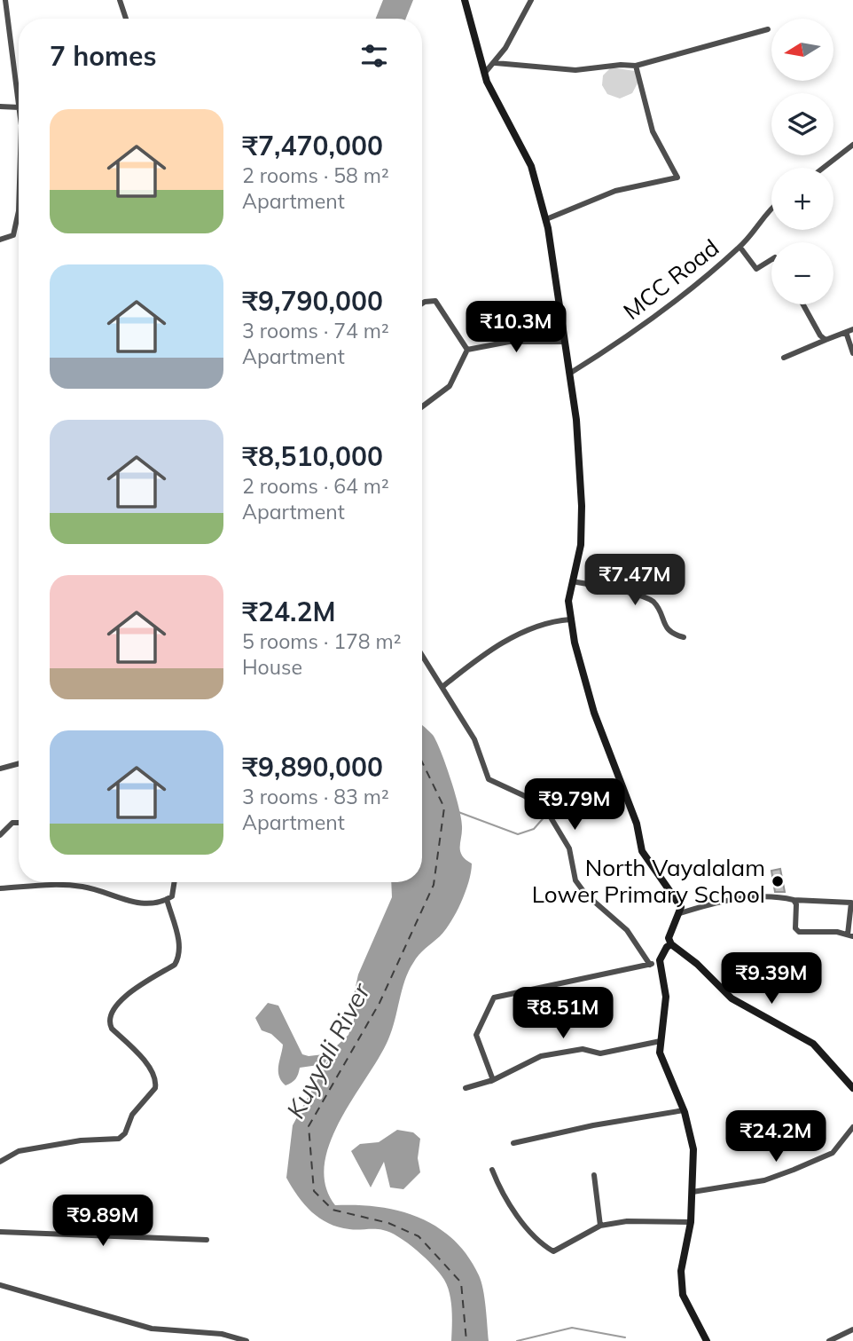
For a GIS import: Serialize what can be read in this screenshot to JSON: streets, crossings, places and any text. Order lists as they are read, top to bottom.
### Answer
{
  "streets": {
    "street": ["MCC Road"]
  },
  "water": ["Kuyyali River"],
  "places": ["North Vayalalam Lower Primary School"],
  "north": "left",
  "page": {
    "map_buttons": ["+", "−"],
    "heading": "7 homes",
    "list": [
      {
        "name": "₹7,470,000",
        "note": "2 rooms · 58 m² · Apartment"
      },
      {
        "name": "₹9,790,000",
        "note": "3 rooms · 74 m² · Apartment"
      },
      {
        "name": "₹8,510,000",
        "note": "2 rooms · 64 m² · Apartment"
      },
      {
        "name": "₹24.2M",
        "note": "5 rooms · 178 m² · House"
      },
      {
        "name": "₹9,890,000",
        "note": "3 rooms · 83 m² · Apartment"
      }
    ],
    "price": [
      "₹10.3M",
      "₹7.47M",
      "₹9.79M",
      "₹9.39M",
      "₹8.51M",
      "₹24.2M",
      "₹9.89M"
    ]
  }
}
